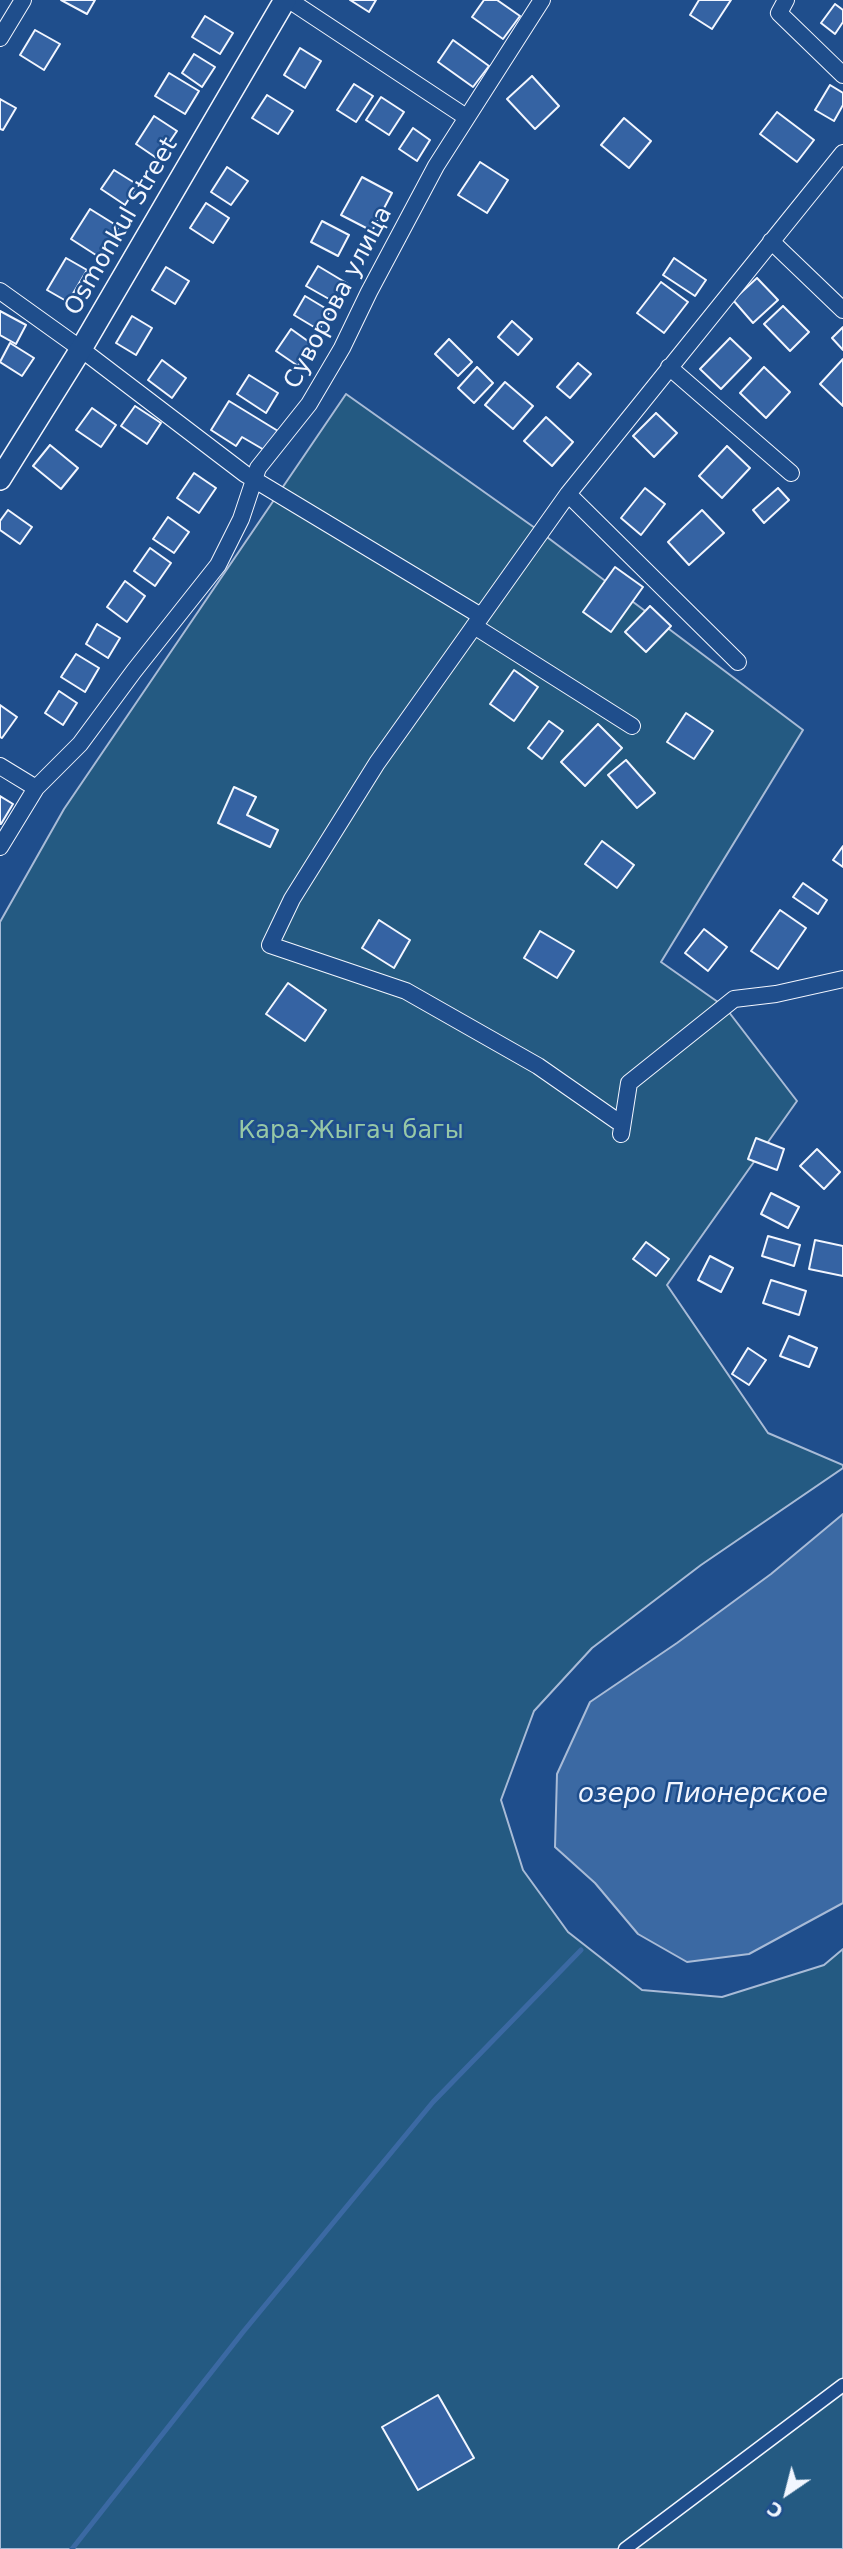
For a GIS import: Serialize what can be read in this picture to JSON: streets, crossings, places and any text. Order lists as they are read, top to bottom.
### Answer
{
  "streets": {
    "street": ["Osmonkul Street", "Суворова улица"]
  },
  "water": ["озеро Пионерское"],
  "parks": ["Кара-Жыгач багы"],
  "north": "bottom left"
}
